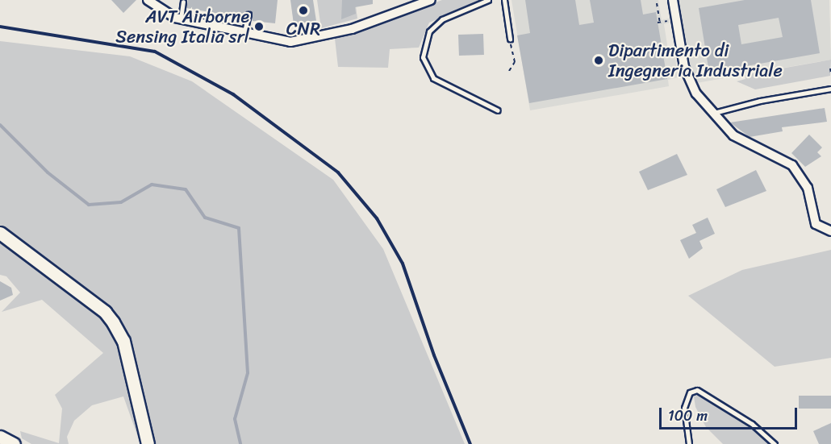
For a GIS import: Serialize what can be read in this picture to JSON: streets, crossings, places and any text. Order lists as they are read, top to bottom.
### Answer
{
  "places": ["CNR", "AVT Airborne Sensing Italia srl", "Dipartimento di Ingegneria Industriale"],
  "scale_bar": "100 m"
}
